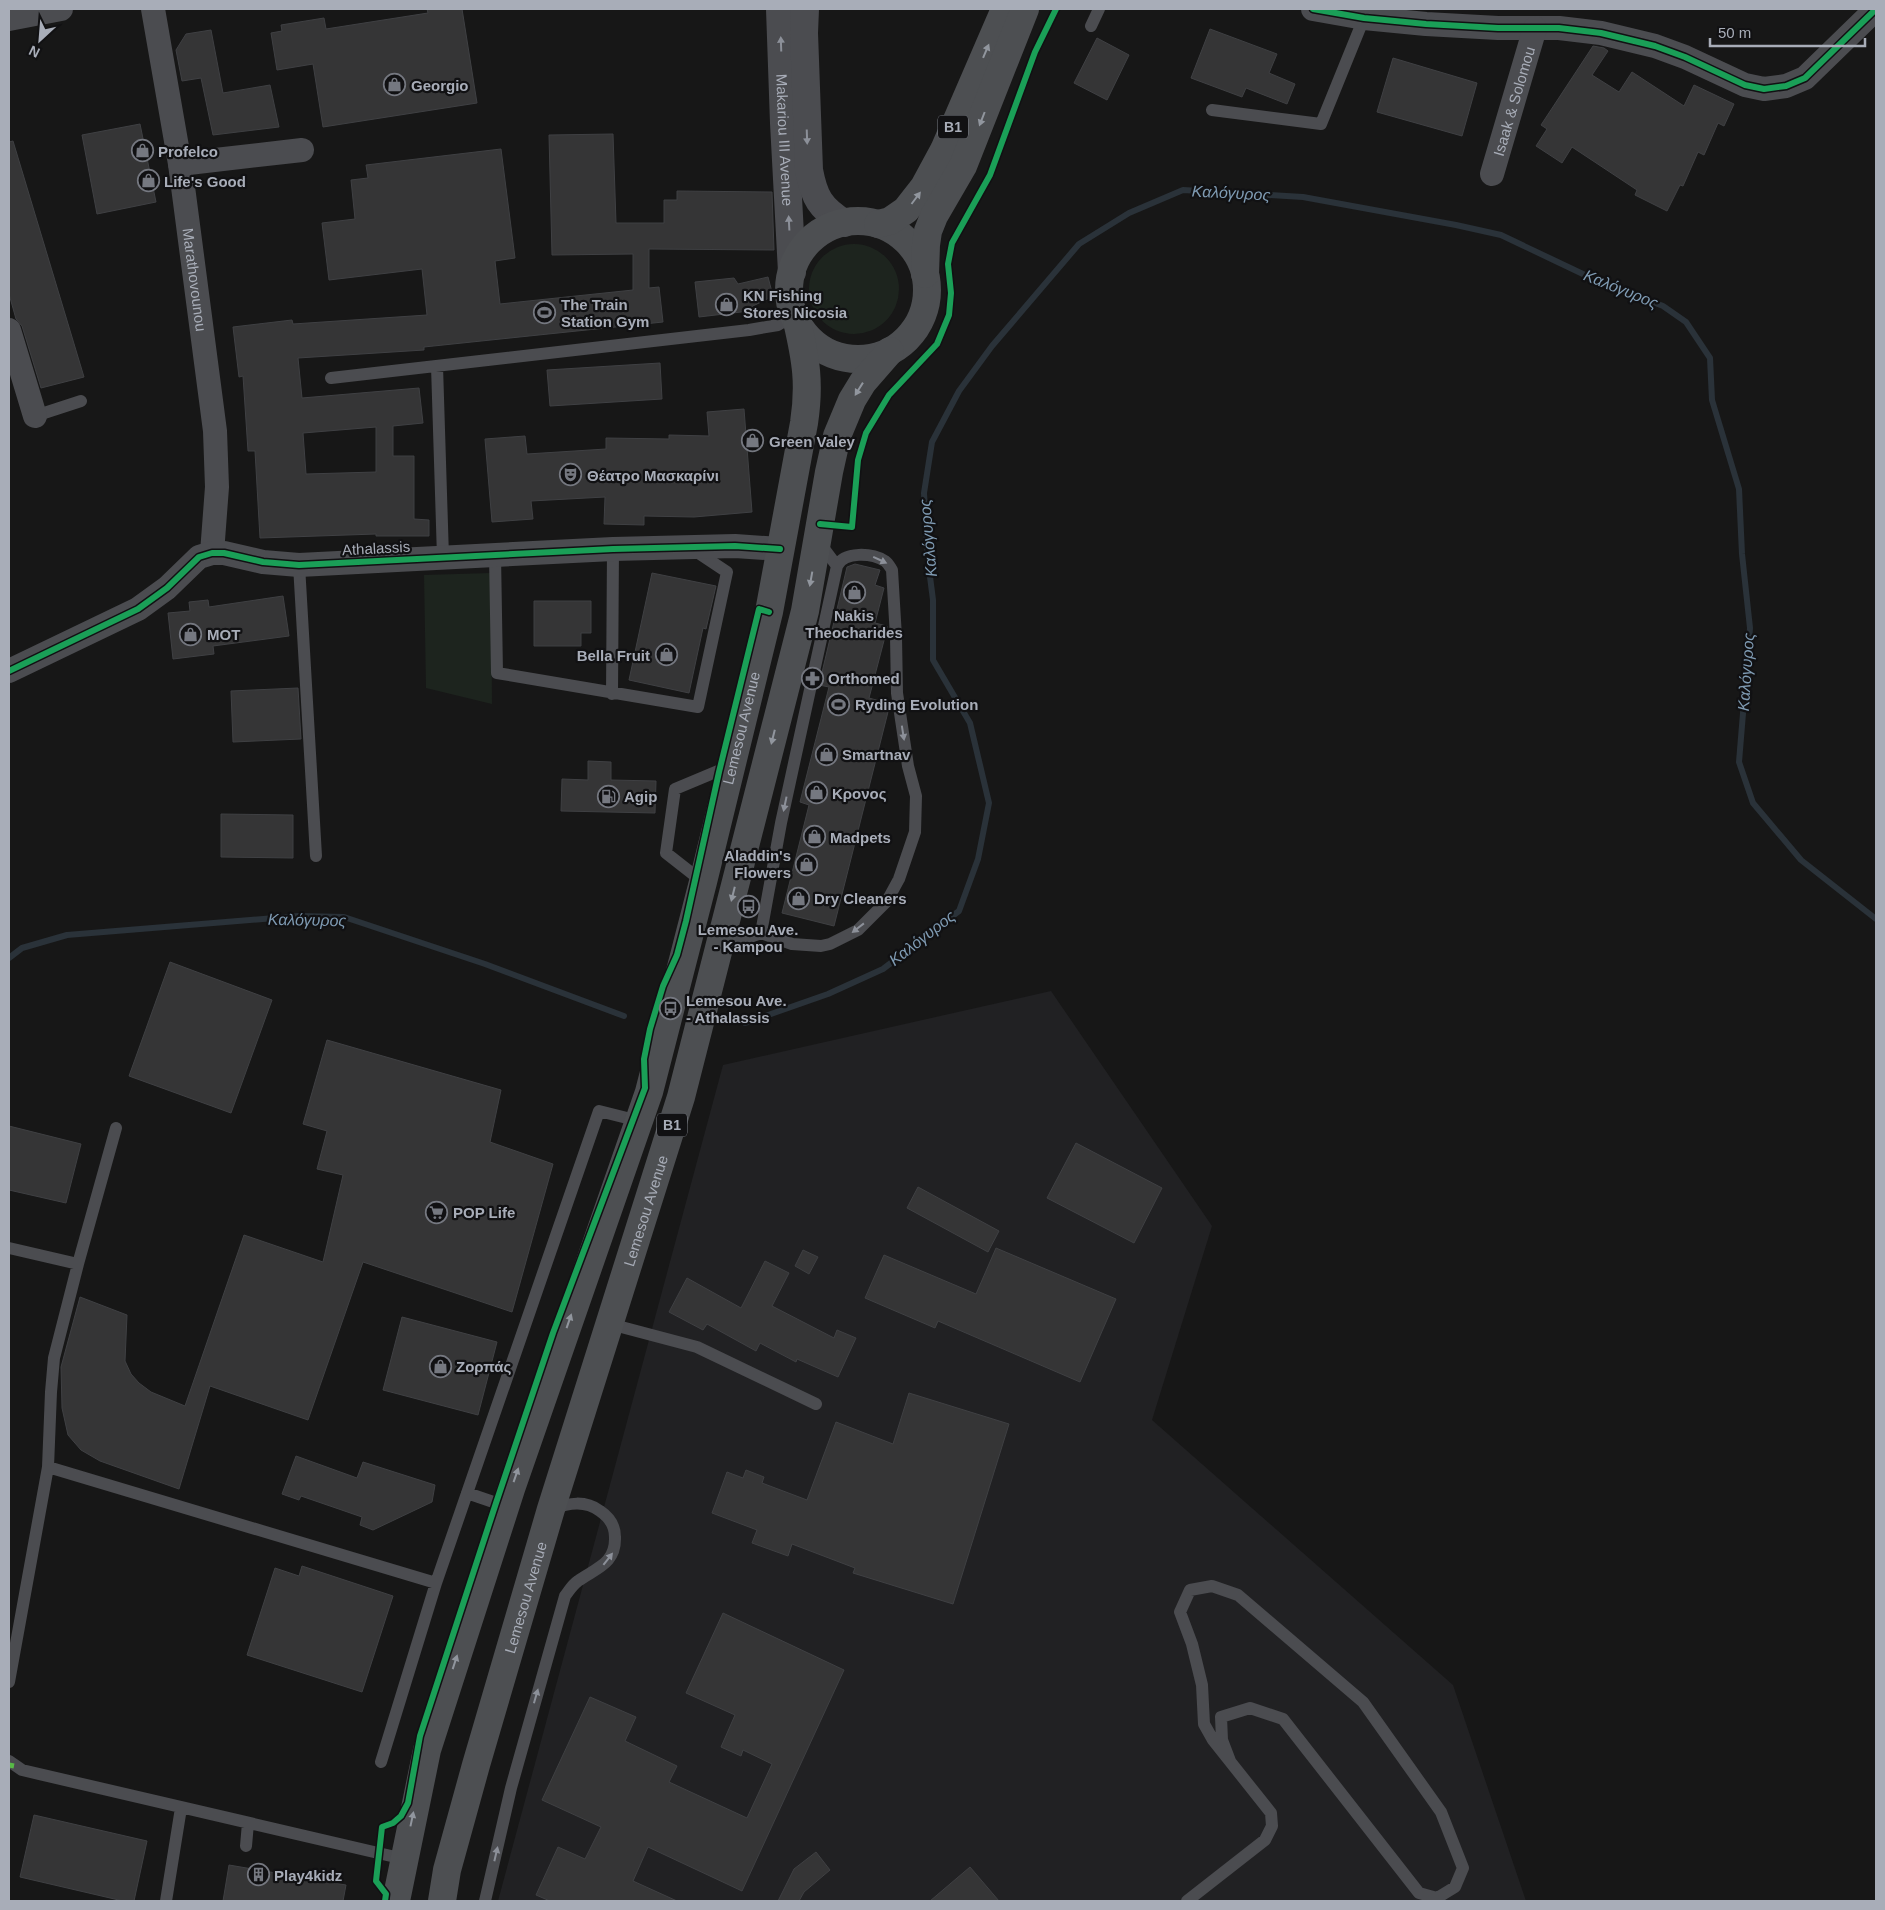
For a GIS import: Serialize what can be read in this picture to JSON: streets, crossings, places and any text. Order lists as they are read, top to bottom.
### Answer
{
  "streets": {
    "main road": ["B1", "Lemesou Avenue"],
    "street": [
      "Isaak & Solomou",
      "Makariou III Avenue",
      "Marathovounou",
      "Athalassis"
    ]
  },
  "crossings": [
    ["B1", "Makariou III Avenue"],
    ["B1", "Lemesou Avenue"],
    ["Makariou III Avenue", "Lemesou Avenue"],
    ["Marathovounou", "Athalassis"],
    ["Athalassis", "Lemesou Avenue"]
  ],
  "water": ["Καλόγυρος"],
  "places": {
    "shop": [
      "Georgio",
      "Profelco",
      "Life's Good",
      "KN Fishing Stores Nicosia",
      "Green Valey",
      "Nakis Theocharides",
      "MOT",
      "Bella Fruit",
      "Smartnav",
      "Κρονος",
      "Madpets",
      "Aladdin's Flowers",
      "Dry Cleaners",
      "Ζορπάς"
    ],
    "sports": ["The Train Station Gym", "Ryding Evolution"],
    "theatre": ["Θέατρο Μασκαρίνι"],
    "pharmacy": ["Orthomed"],
    "fuel station": ["Agip"],
    "bus stop": ["Lemesou Ave. - Kampou", "Lemesou Ave. - Athalassis"],
    "supermarket": ["POP Life"],
    "building": ["Play4kidz"]
  },
  "scale_bar": "50 m",
  "north": "bottom left"
}
